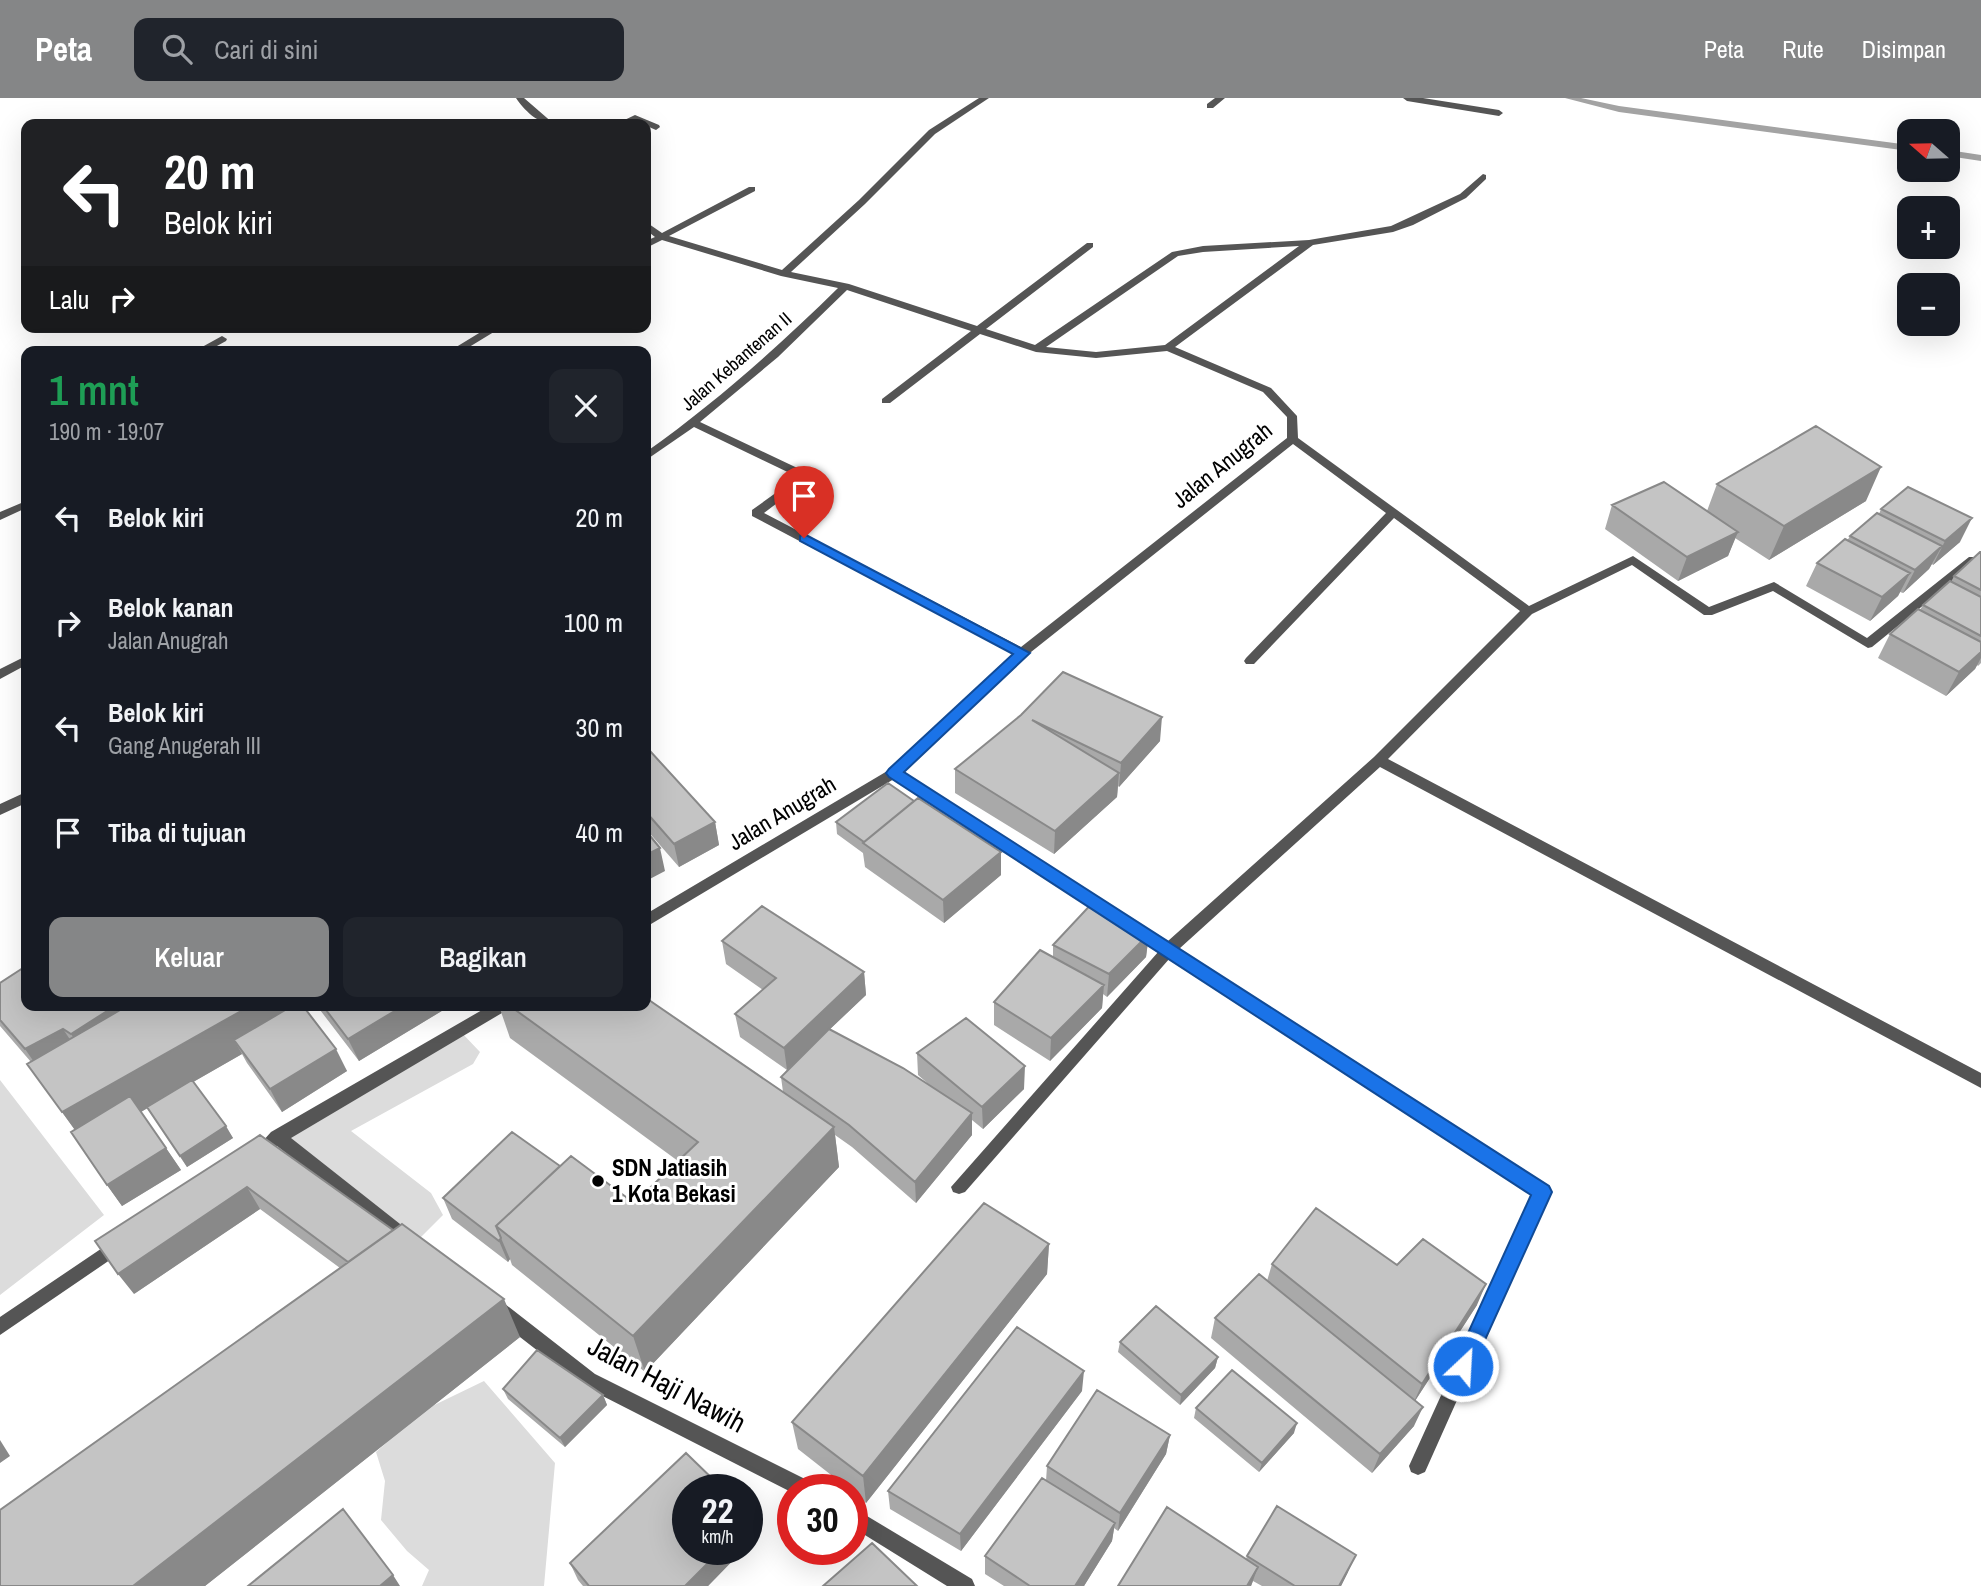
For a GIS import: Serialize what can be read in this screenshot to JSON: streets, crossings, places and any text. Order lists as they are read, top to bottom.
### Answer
{
  "streets": {
    "street": ["Jalan Kebantenan II", "Jalan Anugrah", "Jalan Haji Nawih"]
  },
  "crossings": [
    ["Jalan Kebantenan II", "Jalan Anugrah"]
  ],
  "places": ["SDN Jatiasih 1 Kota Bekasi"],
  "north": "left",
  "page": {
    "header": "Peta",
    "search": "Cari di sini",
    "nav": ["Peta", "Rute", "Disimpan"],
    "map_buttons": ["+", "−"],
    "turn": ["20 m", "Belok kiri"],
    "then": "Lalu",
    "heading": ["1 mnt", "190 m · 19:07"],
    "list": [
      {
        "name": "Belok kiri",
        "value": "20 m"
      },
      {
        "name": "Belok kanan",
        "note": "Jalan Anugrah",
        "value": "100 m"
      },
      {
        "name": "Belok kiri",
        "note": "Gang Anugerah III",
        "value": "30 m"
      },
      {
        "name": "Tiba di tujuan",
        "value": "40 m"
      }
    ],
    "buttons": ["Keluar", "Bagikan"],
    "speed": "22 km/h",
    "limit": "30"
  }
}
